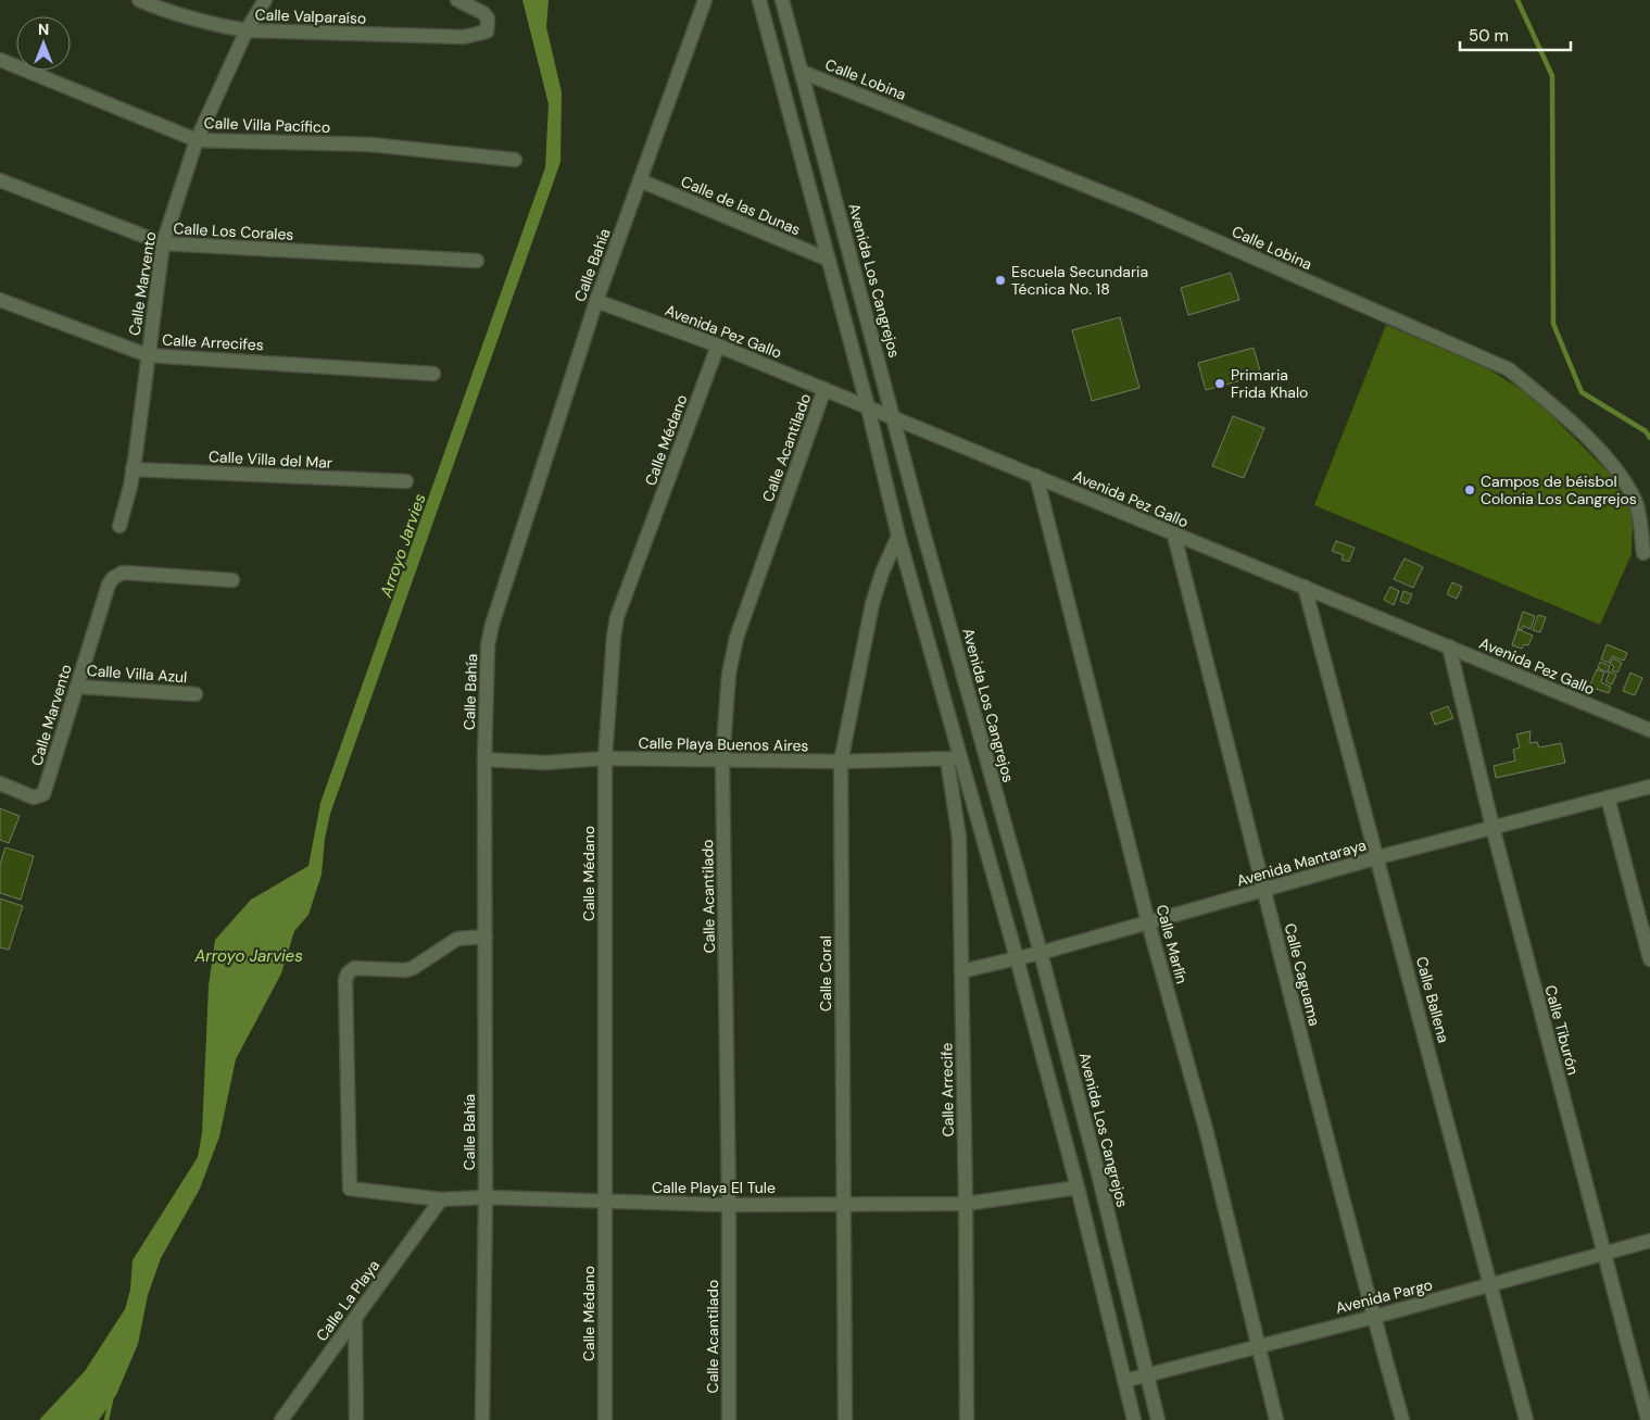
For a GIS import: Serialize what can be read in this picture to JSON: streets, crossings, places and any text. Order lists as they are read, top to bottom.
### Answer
{
  "streets": {
    "street": [
      "Calle Valparaíso",
      "Calle Lobina",
      "Calle Villa Pacífico",
      "Calle de las Dunas",
      "Calle Los Corales",
      "Calle Bahía",
      "Avenida Los Cangrejos",
      "Calle Marvento",
      "Avenida Pez Gallo",
      "Calle Arrecifes",
      "Calle Médano",
      "Calle Acantilado",
      "Calle Villa del Mar",
      "Calle Villa Azul",
      "Calle Playa Buenos Aires",
      "Avenida Mantaraya",
      "Calle Marlín",
      "Calle Coral",
      "Calle Caguama",
      "Calle Ballena",
      "Calle Tiburón",
      "Calle Arrecife",
      "Calle Playa El Tule",
      "Avenida Pargo",
      "Calle La Playa"
    ]
  },
  "crossings": [
    ["Calle Valparaíso", "Calle Marvento"],
    ["Calle Lobina", "Avenida Los Cangrejos"],
    ["Calle Villa Pacífico", "Calle Marvento"],
    ["Calle de las Dunas", "Calle Bahía"],
    ["Calle Los Corales", "Calle Marvento"],
    ["Calle Bahía", "Avenida Pez Gallo"],
    ["Calle Bahía", "Calle Playa Buenos Aires"],
    ["Calle Bahía", "Calle Playa El Tule"],
    ["Avenida Los Cangrejos", "Avenida Pez Gallo"],
    ["Avenida Los Cangrejos", "Avenida Mantaraya"],
    ["Avenida Los Cangrejos", "Avenida Pargo"],
    ["Calle Marvento", "Calle Arrecifes"],
    ["Calle Marvento", "Calle Villa del Mar"],
    ["Calle Marvento", "Calle Villa Azul"],
    ["Avenida Pez Gallo", "Calle Médano"],
    ["Avenida Pez Gallo", "Calle Acantilado"],
    ["Avenida Pez Gallo", "Calle Marlín"],
    ["Avenida Pez Gallo", "Calle Caguama"],
    ["Avenida Pez Gallo", "Calle Ballena"],
    ["Avenida Pez Gallo", "Calle Tiburón"],
    ["Calle Médano", "Calle Playa Buenos Aires"],
    ["Calle Médano", "Calle Playa El Tule"],
    ["Calle Acantilado", "Calle Playa Buenos Aires"],
    ["Calle Acantilado", "Calle Playa El Tule"],
    ["Calle Playa Buenos Aires", "Calle Coral"],
    ["Calle Playa Buenos Aires", "Calle Arrecife"],
    ["Avenida Mantaraya", "Calle Marlín"],
    ["Avenida Mantaraya", "Calle Caguama"],
    ["Avenida Mantaraya", "Calle Ballena"],
    ["Avenida Mantaraya", "Calle Tiburón"],
    ["Avenida Mantaraya", "Calle Arrecife"],
    ["Calle Marlín", "Avenida Pargo"],
    ["Calle Coral", "Calle Playa El Tule"],
    ["Calle Caguama", "Avenida Pargo"],
    ["Calle Ballena", "Avenida Pargo"],
    ["Calle Tiburón", "Avenida Pargo"],
    ["Calle Arrecife", "Calle Playa El Tule"],
    ["Calle Playa El Tule", "Calle La Playa"]
  ],
  "water": ["Arroyo Jarvies"],
  "places": ["Escuela Secundaria Técnica No. 18", "Primaria Frida Khalo", "Campos de béisbol Colonia Los Cangrejos"],
  "scale_bar": "50 m",
  "north": "top"
}
